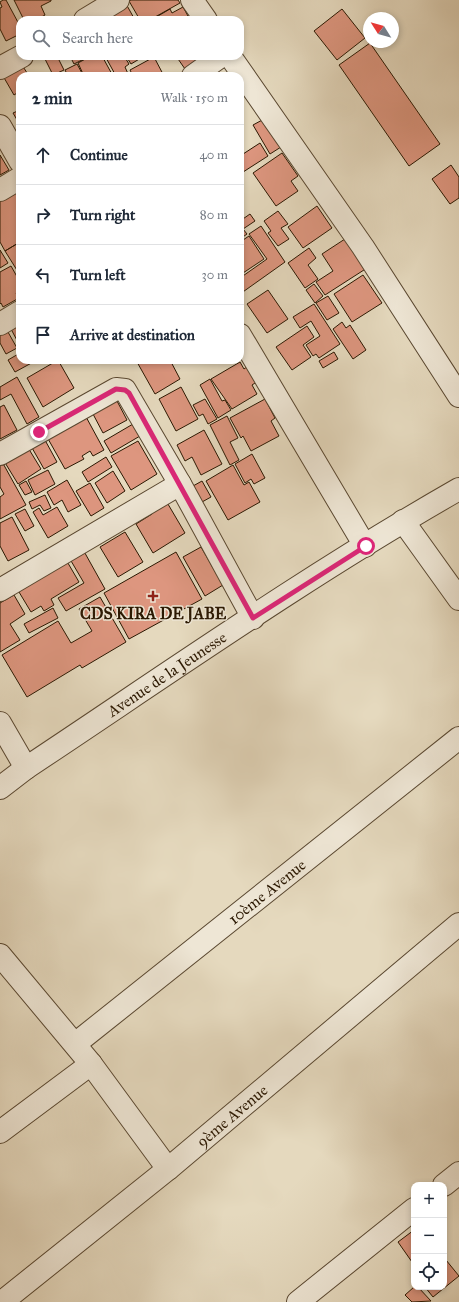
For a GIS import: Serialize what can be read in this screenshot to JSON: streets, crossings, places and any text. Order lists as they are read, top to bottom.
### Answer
{
  "streets": {
    "street": ["Avenue de la Jeunesse", "10ème Avenue", "9ème Avenue"]
  },
  "places": {
    "health": ["CDS KIRA DE JABE"]
  },
  "north": "top left",
  "page": {
    "search": "Search here",
    "heading": ["2 min", "Walk · 150 m"],
    "list": [
      ["Continue", "40 m"],
      ["Turn right", "80 m"],
      ["Turn left", "30 m"],
      "Arrive at destination"
    ],
    "map_buttons": ["+", "−"]
  }
}
